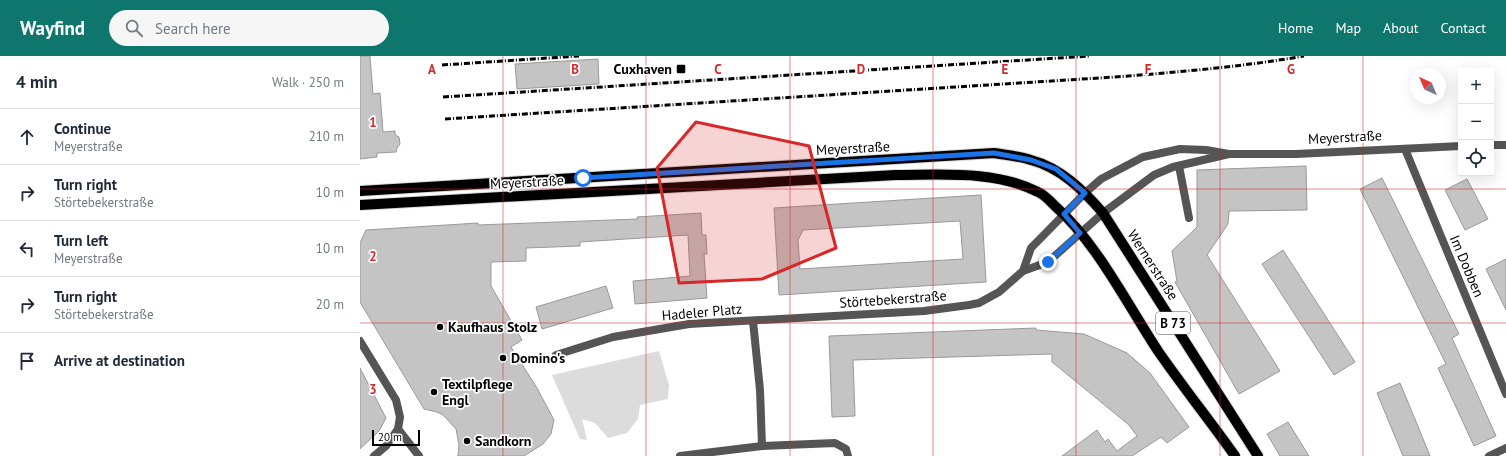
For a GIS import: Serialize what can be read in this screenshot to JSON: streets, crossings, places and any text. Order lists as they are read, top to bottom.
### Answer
{
  "streets": {
    "main road": ["Meyerstraße", "Wernerstraße", "B 73"],
    "street": ["Im Dobben", "Störtebekerstraße", "Hadeler Platz"]
  },
  "crossings": [
    ["Meyerstraße", "Wernerstraße"],
    ["Meyerstraße", "Im Dobben"],
    ["Meyerstraße", "Störtebekerstraße"],
    ["Meyerstraße", "B 73"],
    ["Wernerstraße", "Störtebekerstraße"],
    ["Störtebekerstraße", "Hadeler Platz"],
    ["Störtebekerstraße", "B 73"]
  ],
  "places": {
    "transit": ["Cuxhaven"],
    "other": [
      "Kaufhaus Stolz",
      "Domino's",
      "Textilpflege Engl",
      "Sandkorn"
    ]
  },
  "scale_bar": "20 m",
  "north": "top left",
  "page": {
    "header": "Wayfind",
    "search": "Search here",
    "nav": [
      "Home",
      "Map",
      "About",
      "Contact"
    ],
    "heading": ["4 min", "Walk · 250 m"],
    "map_buttons": ["+", "−"],
    "list": [
      ["Continue", "Meyerstraße", "210 m"],
      ["Turn right", "Störtebekerstraße", "10 m"],
      ["Turn left", "Meyerstraße", "10 m"],
      ["Turn right", "Störtebekerstraße", "20 m"],
      "Arrive at destination"
    ],
    "scale": "20 m"
  },
  "grid": {
    "columns": [
      "A",
      "B",
      "C",
      "D",
      "E",
      "F",
      "G"
    ],
    "rows": ["1", "2", "3"]
  }
}
